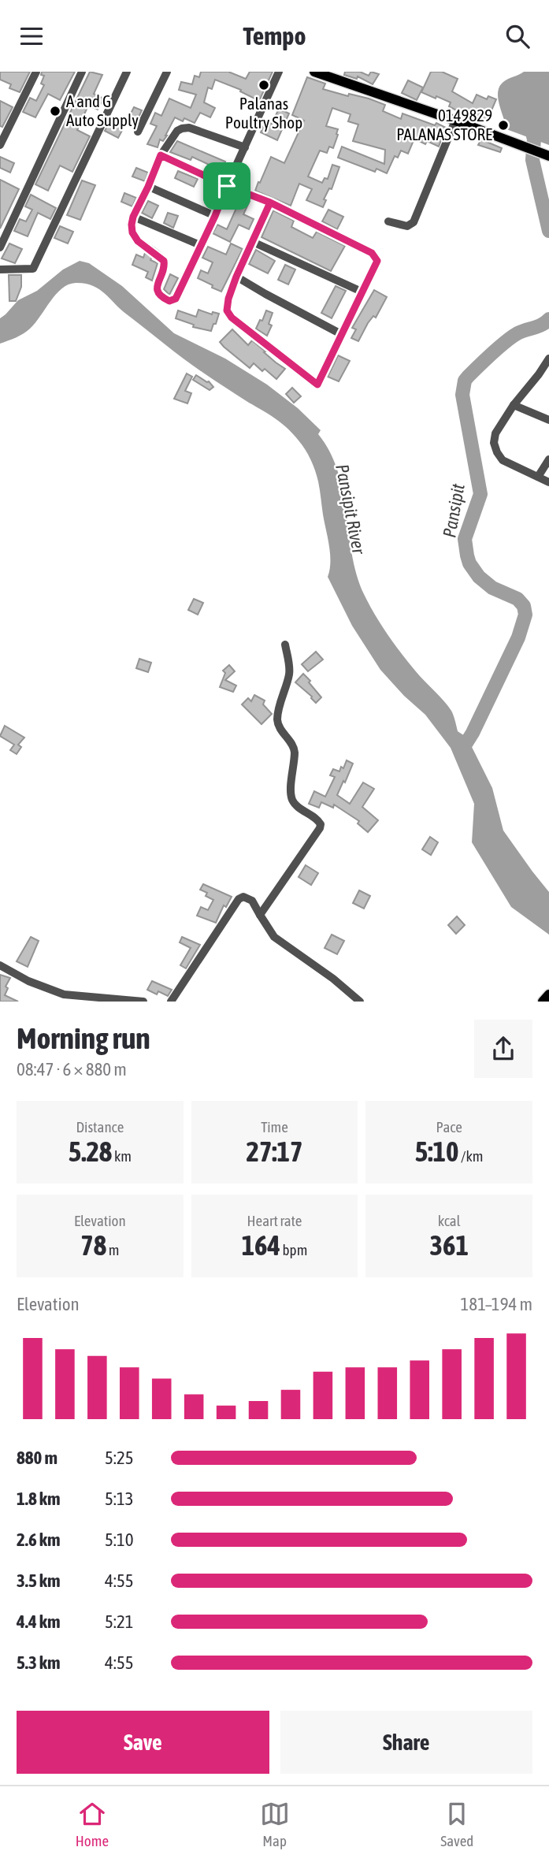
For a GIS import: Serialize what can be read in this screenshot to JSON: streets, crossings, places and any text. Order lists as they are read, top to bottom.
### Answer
{
  "water": ["Pansipit River", "Pansipit"],
  "places": ["Palanas Poultry Shop", "A and G Auto Supply", "0149829 PALANAS STORE"],
  "page": {
    "header": "Tempo",
    "heading": ["Morning run", "08:47 · 6 × 880 m"],
    "stats": [
      ["Distance", "5.28 km"],
      ["Time", "27:17"],
      ["Pace", "5:10 /km"],
      ["Elevation", "78 m"],
      ["Heart rate", "164 bpm"],
      ["kcal", "361"]
    ],
    "chart": ["Elevation", "181–194 m"],
    "list": [
      {
        "name": "880 m",
        "note": "5:25"
      },
      {
        "name": "1.8 km",
        "note": "5:13"
      },
      {
        "name": "2.6 km",
        "note": "5:10"
      },
      {
        "name": "3.5 km",
        "note": "4:55"
      },
      {
        "name": "4.4 km",
        "note": "5:21"
      },
      {
        "name": "5.3 km",
        "note": "4:55"
      }
    ],
    "buttons": ["Save", "Share"],
    "tabs": ["Home", "Map", "Saved"]
  }
}
